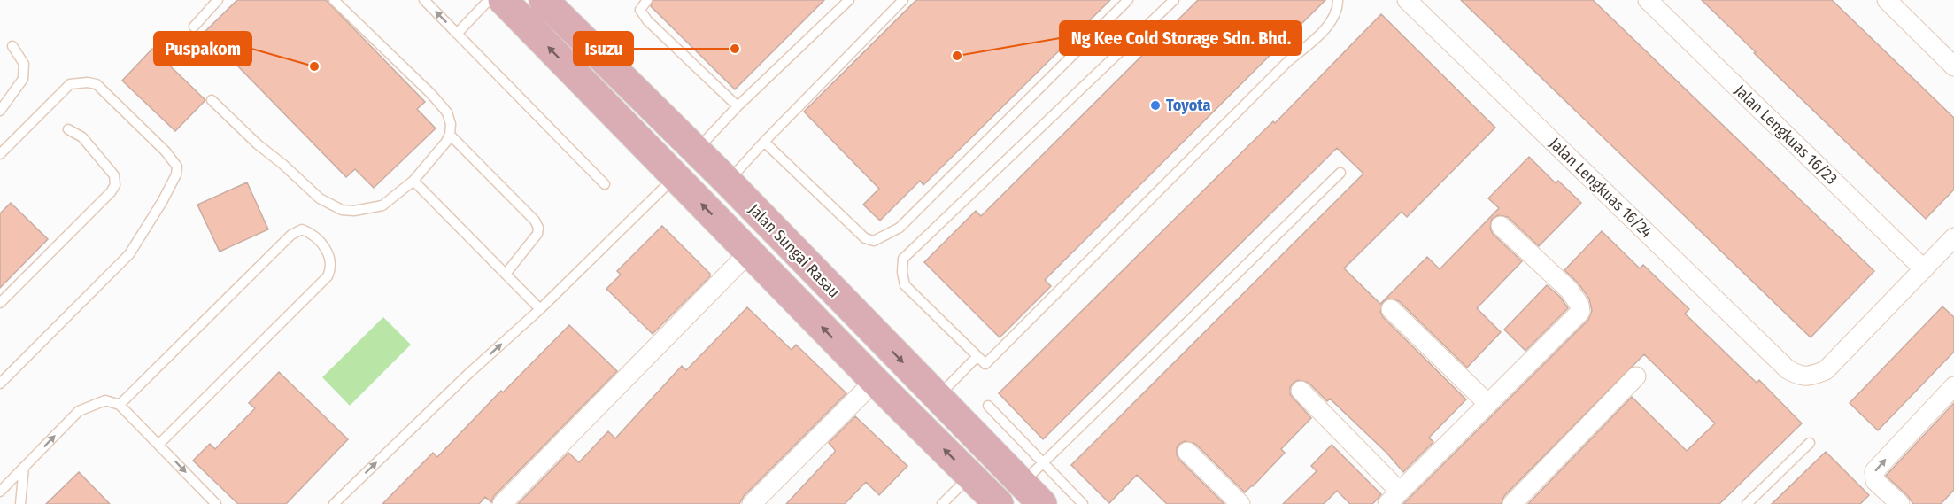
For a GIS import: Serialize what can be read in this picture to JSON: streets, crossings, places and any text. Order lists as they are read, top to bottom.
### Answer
{
  "streets": {
    "main road": ["Jalan Sungai Rasau"],
    "street": ["Jalan Lengkuas 16/23", "Jalan Lengkuas 16/24"]
  },
  "crossings": [
    ["Jalan Lengkuas 16/23", "Jalan Lengkuas 16/24"]
  ],
  "places": [
    "Isuzu",
    "Ng Kee Cold Storage Sdn. Bhd.",
    "Puspakom",
    "Toyota"
  ]
}
